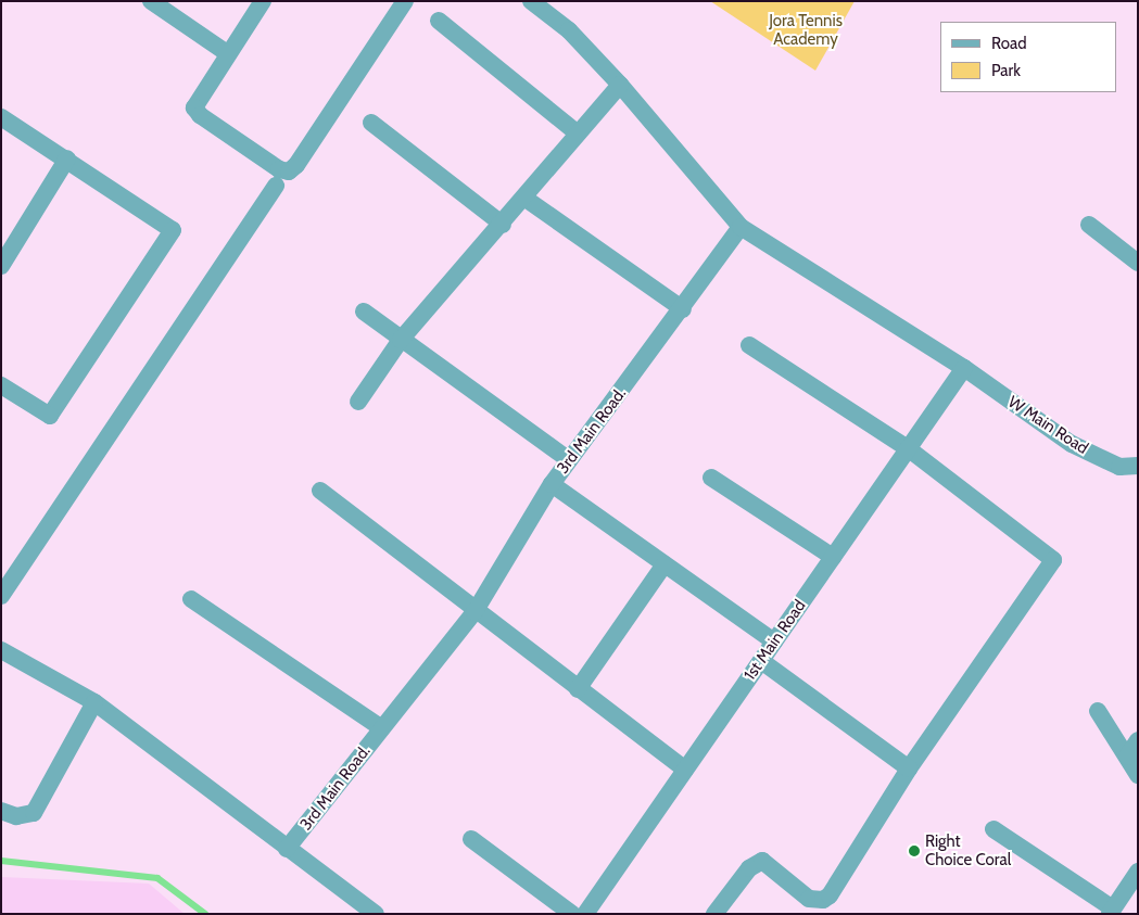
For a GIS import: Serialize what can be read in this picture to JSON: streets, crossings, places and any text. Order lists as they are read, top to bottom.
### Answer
{
  "streets": {
    "street": ["W Main Road", "3rd Main Road.", "1st Main Road"]
  },
  "crossings": [
    ["W Main Road", "1st Main Road"]
  ],
  "parks": ["Jora Tennis Academy"],
  "places": ["Right Choice Coral"],
  "legend": ["Road", "Park"]
}
